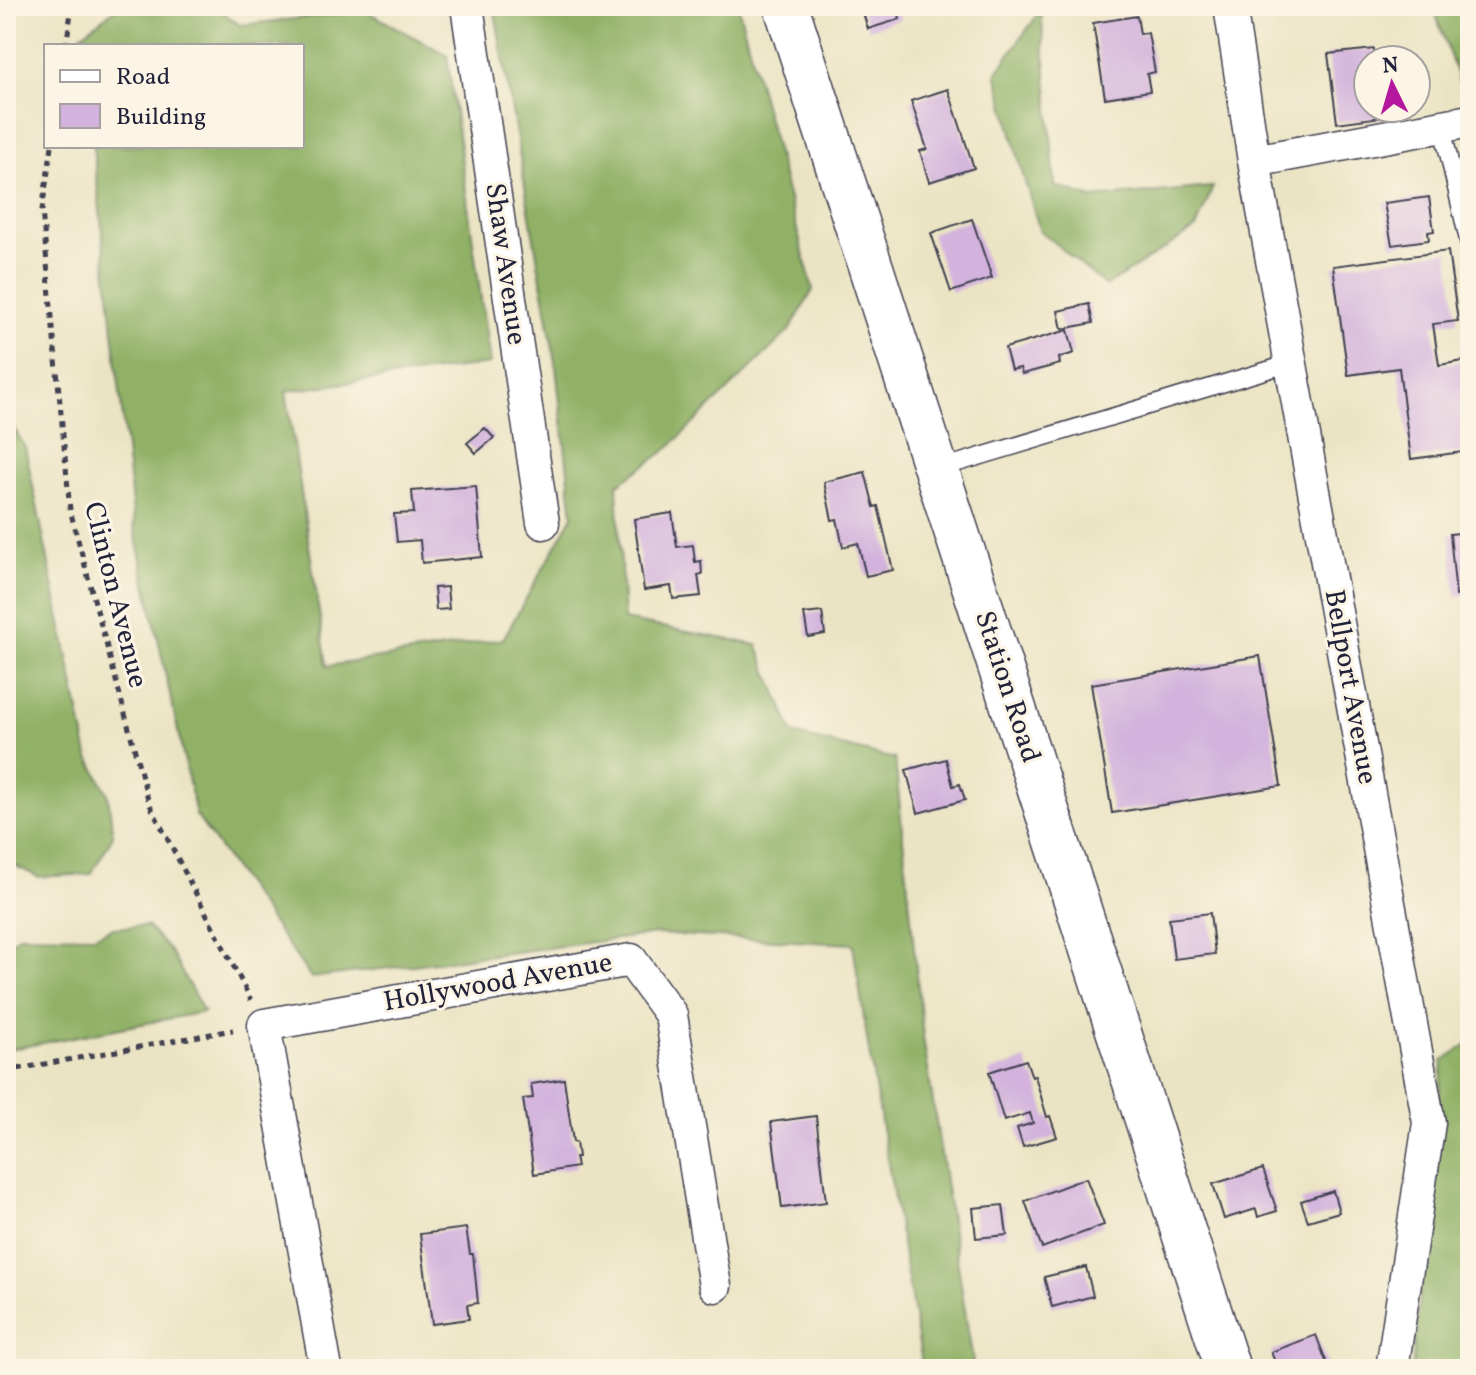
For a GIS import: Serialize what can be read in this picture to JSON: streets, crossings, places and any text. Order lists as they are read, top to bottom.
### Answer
{
  "streets": {
    "main road": ["Station Road"],
    "street": ["Shaw Avenue", "Bellport Avenue", "Hollywood Avenue"],
    "path": ["Clinton Avenue"]
  },
  "crossings": [
    ["Clinton Avenue", "Hollywood Avenue"]
  ],
  "legend": ["Road", "Building"],
  "north": "top"
}
